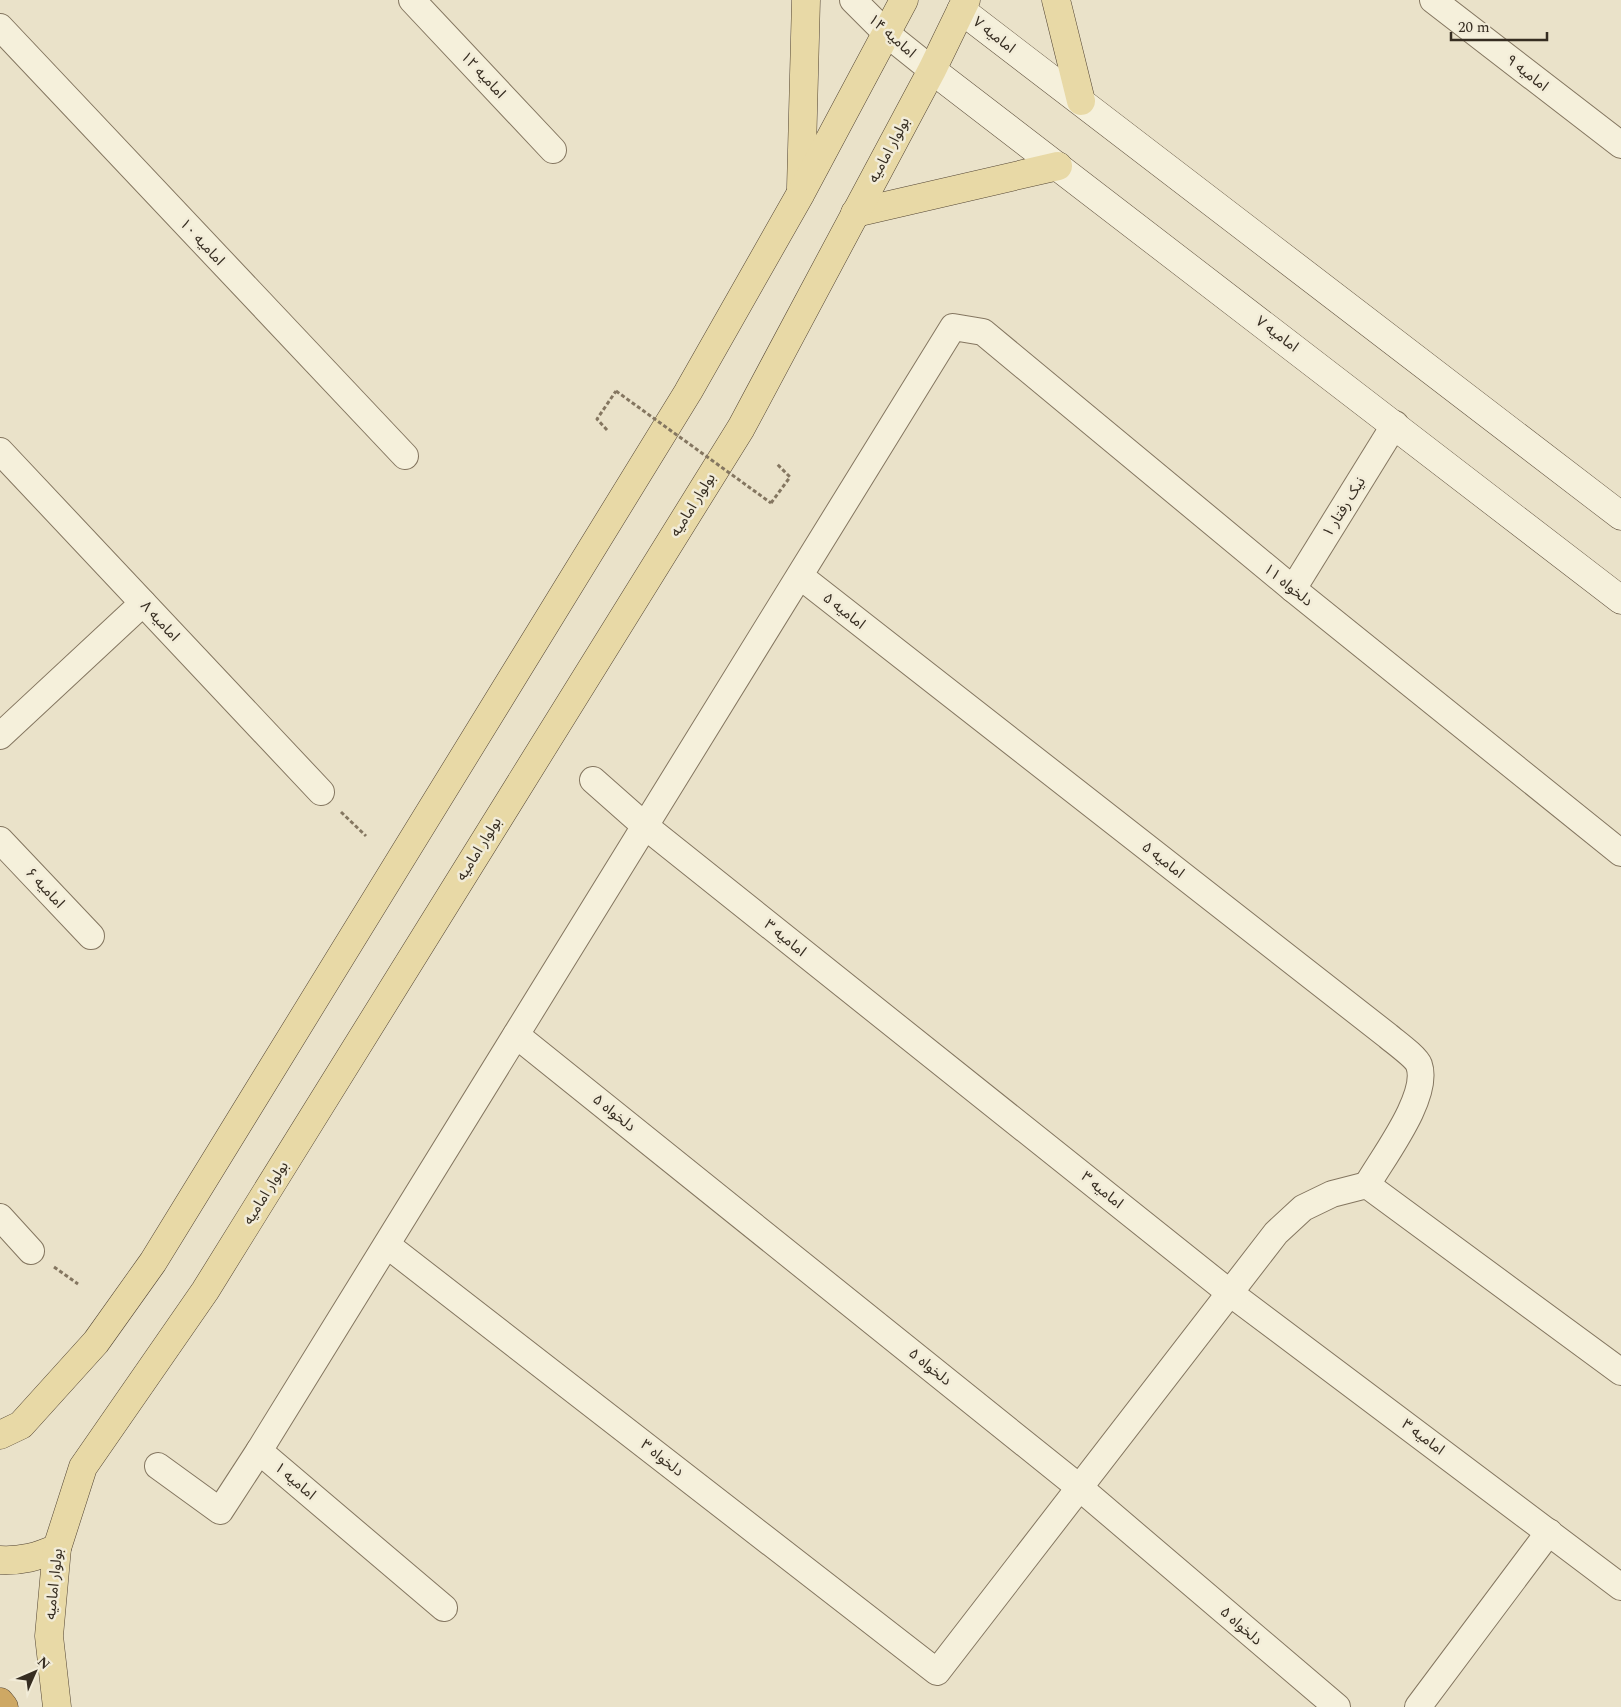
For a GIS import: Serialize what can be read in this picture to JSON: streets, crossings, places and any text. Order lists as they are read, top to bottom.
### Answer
{
  "streets": {
    "main road": ["بولوار امامیه"],
    "street": [
      "امامیه ۷",
      "امامیه ۱۴",
      "امامیه ۹",
      "امامیه ۱۲",
      "امامیه ۱۰",
      "نیک رفتار ۱",
      "دلخواه ۱۱",
      "امامیه ۵",
      "امامیه ۸",
      "امامیه ۶",
      "امامیه ۳",
      "دلخواه ۵",
      "دلخواه ۳",
      "امامیه ۱"
    ]
  },
  "crossings": [
    ["امامیه ۷", "امامیه ۱۴"],
    ["امامیه ۷", "بولوار امامیه"],
    ["امامیه ۷", "نیک رفتار ۱"],
    ["امامیه ۱۴", "بولوار امامیه"],
    ["نیک رفتار ۱", "دلخواه ۱۱"],
    ["دلخواه ۱۱", "امامیه ۵"],
    ["دلخواه ۵", "دلخواه ۳"]
  ],
  "scale_bar": "20 m",
  "north": "top right"
}
